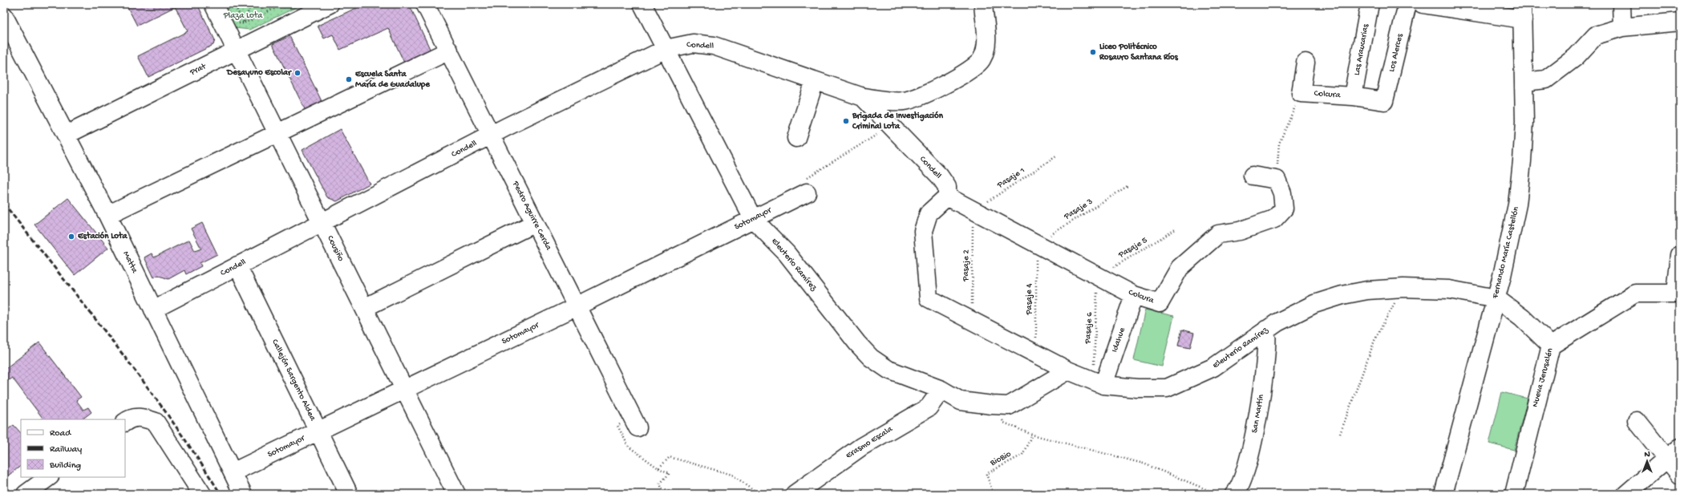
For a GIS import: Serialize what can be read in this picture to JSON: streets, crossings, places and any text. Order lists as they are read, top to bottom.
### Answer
{
  "streets": {
    "street": [
      "Condell",
      "Las Araucarias",
      "Los Alerces",
      "Prat",
      "Colcura",
      "Pedro Aguirre Cerda",
      "Sotomayor",
      "Cousiño",
      "Fernando María Castellón",
      "Matta",
      "Eleuterio Ramírez",
      "Idahue",
      "Nueva Jerusalén",
      "Callejón Sargento Aldea",
      "San Martín",
      "Erasmo Escala"
    ],
    "path": [
      "Pasaje 1",
      "Pasaje 3",
      "Pasaje 5",
      "Pasaje 2",
      "Pasaje 4",
      "Pasaje 6",
      "BioBio"
    ]
  },
  "crossings": [
    ["Condell", "Colcura"],
    ["Condell", "Pedro Aguirre Cerda"],
    ["Condell", "Cousiño"],
    ["Condell", "Matta"],
    ["Condell", "Eleuterio Ramírez"],
    ["Condell", "Callejón Sargento Aldea"],
    ["Las Araucarias", "Colcura"],
    ["Los Alerces", "Colcura"],
    ["Prat", "Cousiño"],
    ["Prat", "Matta"],
    ["Colcura", "Pasaje 1"],
    ["Colcura", "Pasaje 3"],
    ["Colcura", "Pasaje 5"],
    ["Colcura", "Pasaje 2"],
    ["Colcura", "Pasaje 4"],
    ["Colcura", "Pasaje 6"],
    ["Colcura", "Idahue"],
    ["Pasaje 1", "Pasaje 2"],
    ["Pasaje 3", "Pasaje 4"],
    ["Pedro Aguirre Cerda", "Sotomayor"],
    ["Sotomayor", "Cousiño"],
    ["Sotomayor", "Matta"],
    ["Sotomayor", "Eleuterio Ramírez"],
    ["Sotomayor", "Callejón Sargento Aldea"],
    ["Pasaje 5", "Pasaje 6"],
    ["Fernando María Castellón", "Eleuterio Ramírez"],
    ["Eleuterio Ramírez", "Pasaje 6"],
    ["Eleuterio Ramírez", "Idahue"],
    ["Eleuterio Ramírez", "San Martín"],
    ["Eleuterio Ramírez", "Erasmo Escala"],
    ["Pasaje 6", "Idahue"]
  ],
  "parks": ["Plaza Lota"],
  "places": [
    "Liceo Politécnico Rosauro Santana Ríos",
    "Desayuno Escolar",
    "Escuela Santa María de Guadalupe",
    "Brigada de Investigación Criminal Lota",
    "Estación Lota"
  ],
  "legend": ["Road", "Railway", "Building"],
  "north": "top"
}
